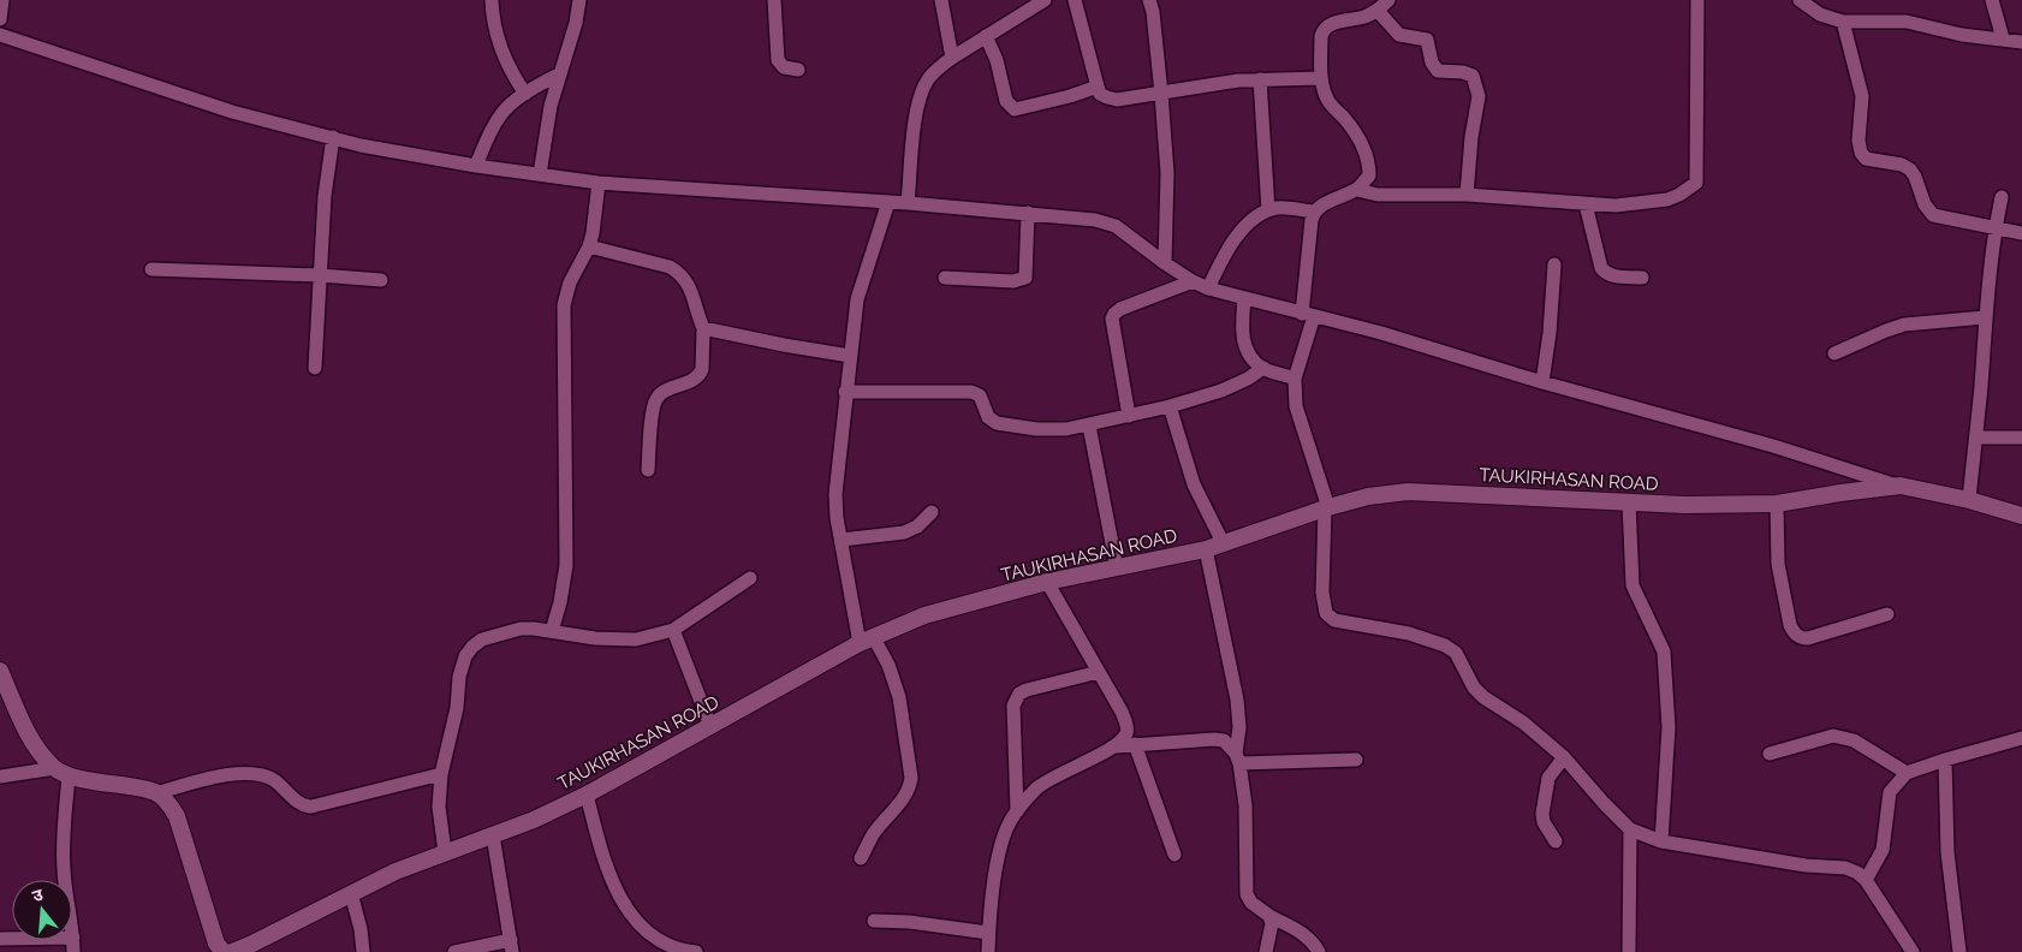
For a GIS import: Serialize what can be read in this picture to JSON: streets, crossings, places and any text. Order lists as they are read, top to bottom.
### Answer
{
  "streets": {
    "street": ["TAUKIRHASAN ROAD"]
  },
  "north": "top"
}
